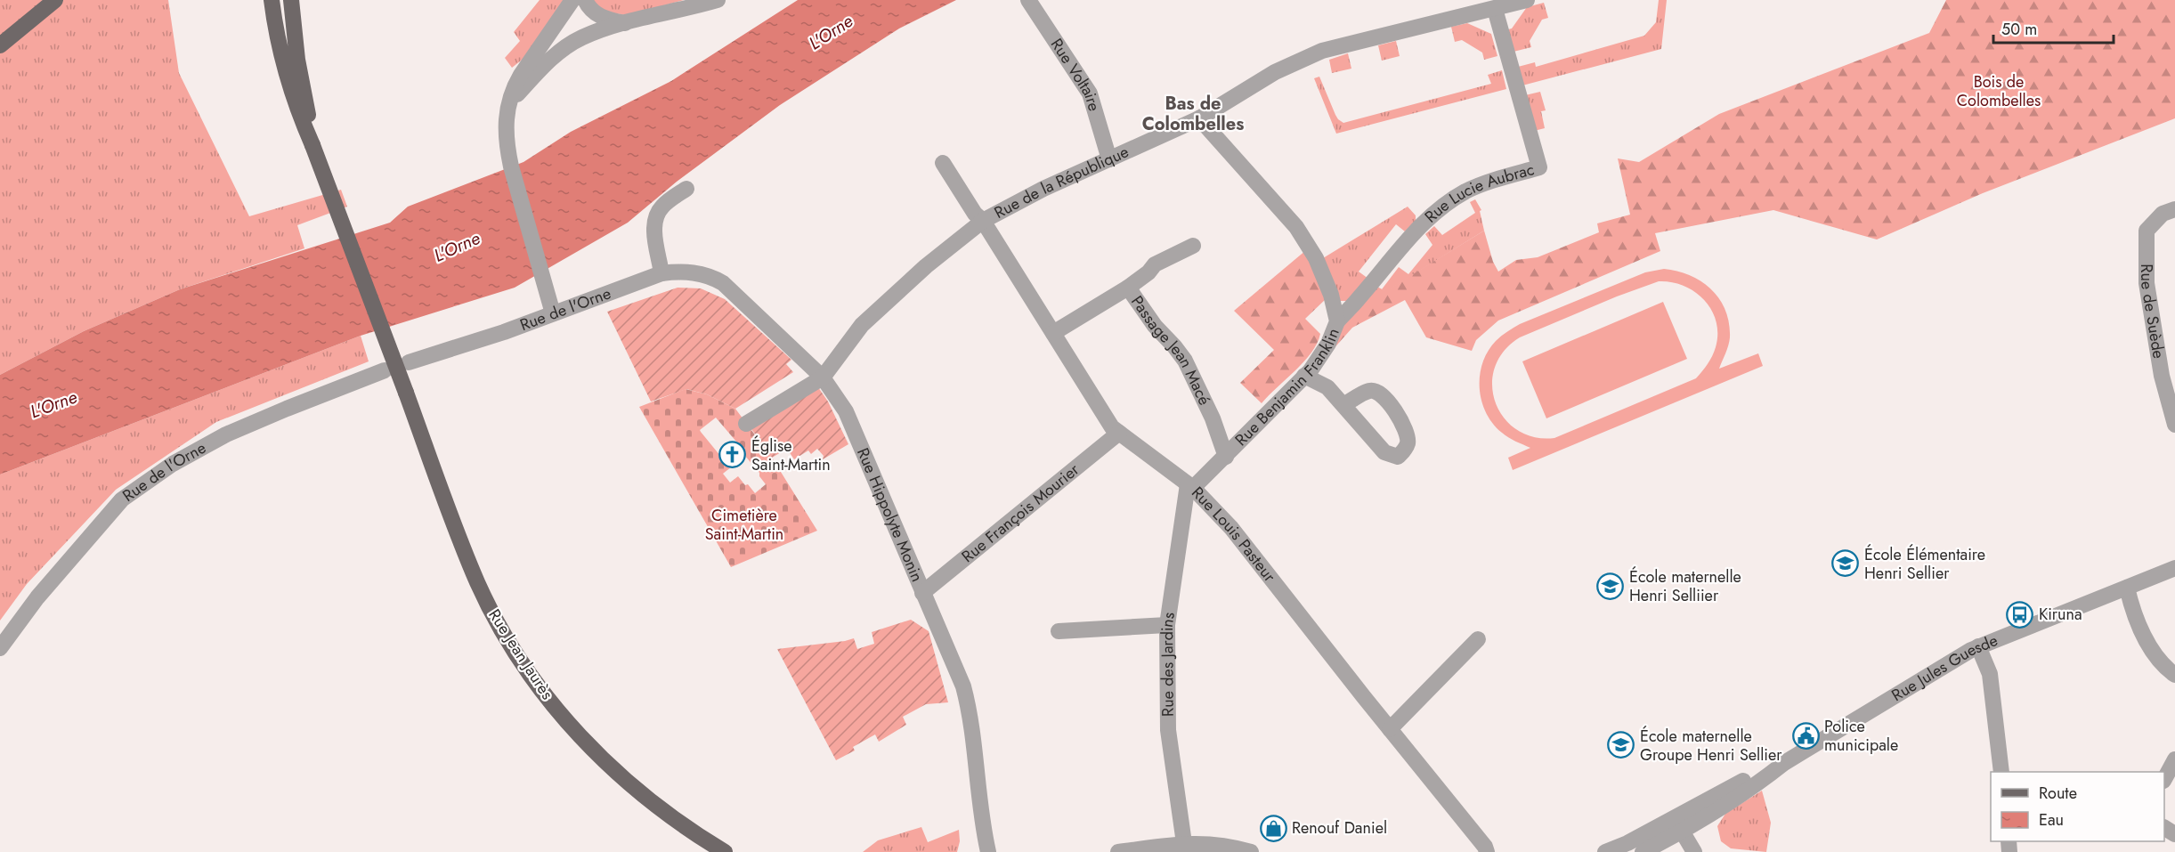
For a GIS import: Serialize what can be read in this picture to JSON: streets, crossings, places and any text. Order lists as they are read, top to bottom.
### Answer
{
  "streets": {
    "main road": ["Rue Jean Jaurès"],
    "street": [
      "Rue Voltaire",
      "Rue de la République",
      "Rue Lucie Aubrac",
      "Rue de l'Orne",
      "Rue de Suède",
      "Passage Jean Macé",
      "Rue Benjamin Franklin",
      "Rue François Mourier",
      "Rue Hippolyte Monin",
      "Rue Louis Pasteur",
      "Rue des Jardins",
      "Rue Jules Guesde"
    ]
  },
  "crossings": [
    ["Rue Voltaire", "Rue de la République"],
    ["Rue de la République", "Rue Lucie Aubrac"],
    ["Rue de la République", "Rue Benjamin Franklin"],
    ["Rue de la République", "Rue Hippolyte Monin"],
    ["Rue de la République", "Rue Louis Pasteur"],
    ["Rue Lucie Aubrac", "Rue Benjamin Franklin"],
    ["Rue de l'Orne", "Rue Hippolyte Monin"],
    ["Passage Jean Macé", "Rue Benjamin Franklin"],
    ["Rue Benjamin Franklin", "Rue Louis Pasteur"],
    ["Rue Benjamin Franklin", "Rue des Jardins"],
    ["Rue François Mourier", "Rue Hippolyte Monin"],
    ["Rue François Mourier", "Rue Louis Pasteur"],
    ["Rue Louis Pasteur", "Rue des Jardins"]
  ],
  "districts": ["Bas de Colombelles"],
  "water": ["L'Orne"],
  "parks": ["Bois de Colombelles", "Cimetière Saint-Martin"],
  "places": {
    "church": ["Église Saint-Martin"],
    "school or university": ["École Élémentaire Henri Sellier", "École maternelle Henri Selliier", "École maternelle Groupe Henri Sellier"],
    "bus stop": ["Kiruna"],
    "public building": ["Police municipale"],
    "shop": ["Renouf Daniel"]
  },
  "legend": ["Route", "Eau"],
  "scale_bar": "50 m"
}
